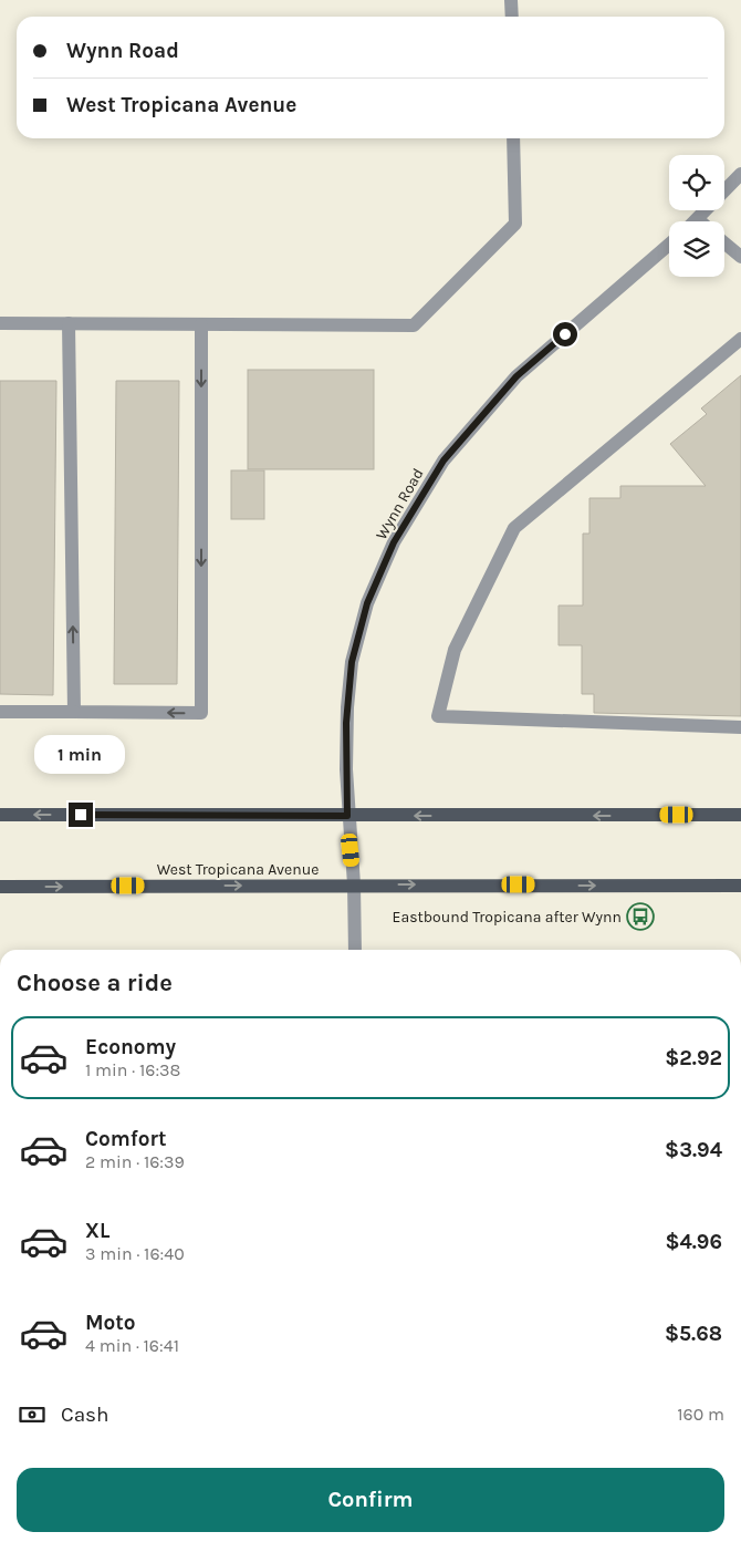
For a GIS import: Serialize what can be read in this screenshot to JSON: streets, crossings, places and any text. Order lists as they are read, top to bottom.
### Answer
{
  "streets": {
    "main road": ["West Tropicana Avenue"],
    "street": ["Wynn Road"]
  },
  "crossings": [
    ["Wynn Road", "West Tropicana Avenue"]
  ],
  "places": {
    "bus stop": ["Eastbound Tropicana after Wynn"]
  },
  "page": {
    "banner": ["Wynn Road", "West Tropicana Avenue"],
    "bubble": "1 min",
    "heading": "Choose a ride",
    "list": [
      {
        "name": "Economy",
        "note": "1 min · 16:38",
        "value": "$2.92"
      },
      {
        "name": "Comfort",
        "note": "2 min · 16:39",
        "value": "$3.94"
      },
      {
        "name": "XL",
        "note": "3 min · 16:40",
        "value": "$4.96"
      },
      {
        "name": "Moto",
        "note": "4 min · 16:41",
        "value": "$5.68"
      }
    ],
    "pay": ["Cash", "160 m"],
    "buttons": "Confirm"
  }
}
